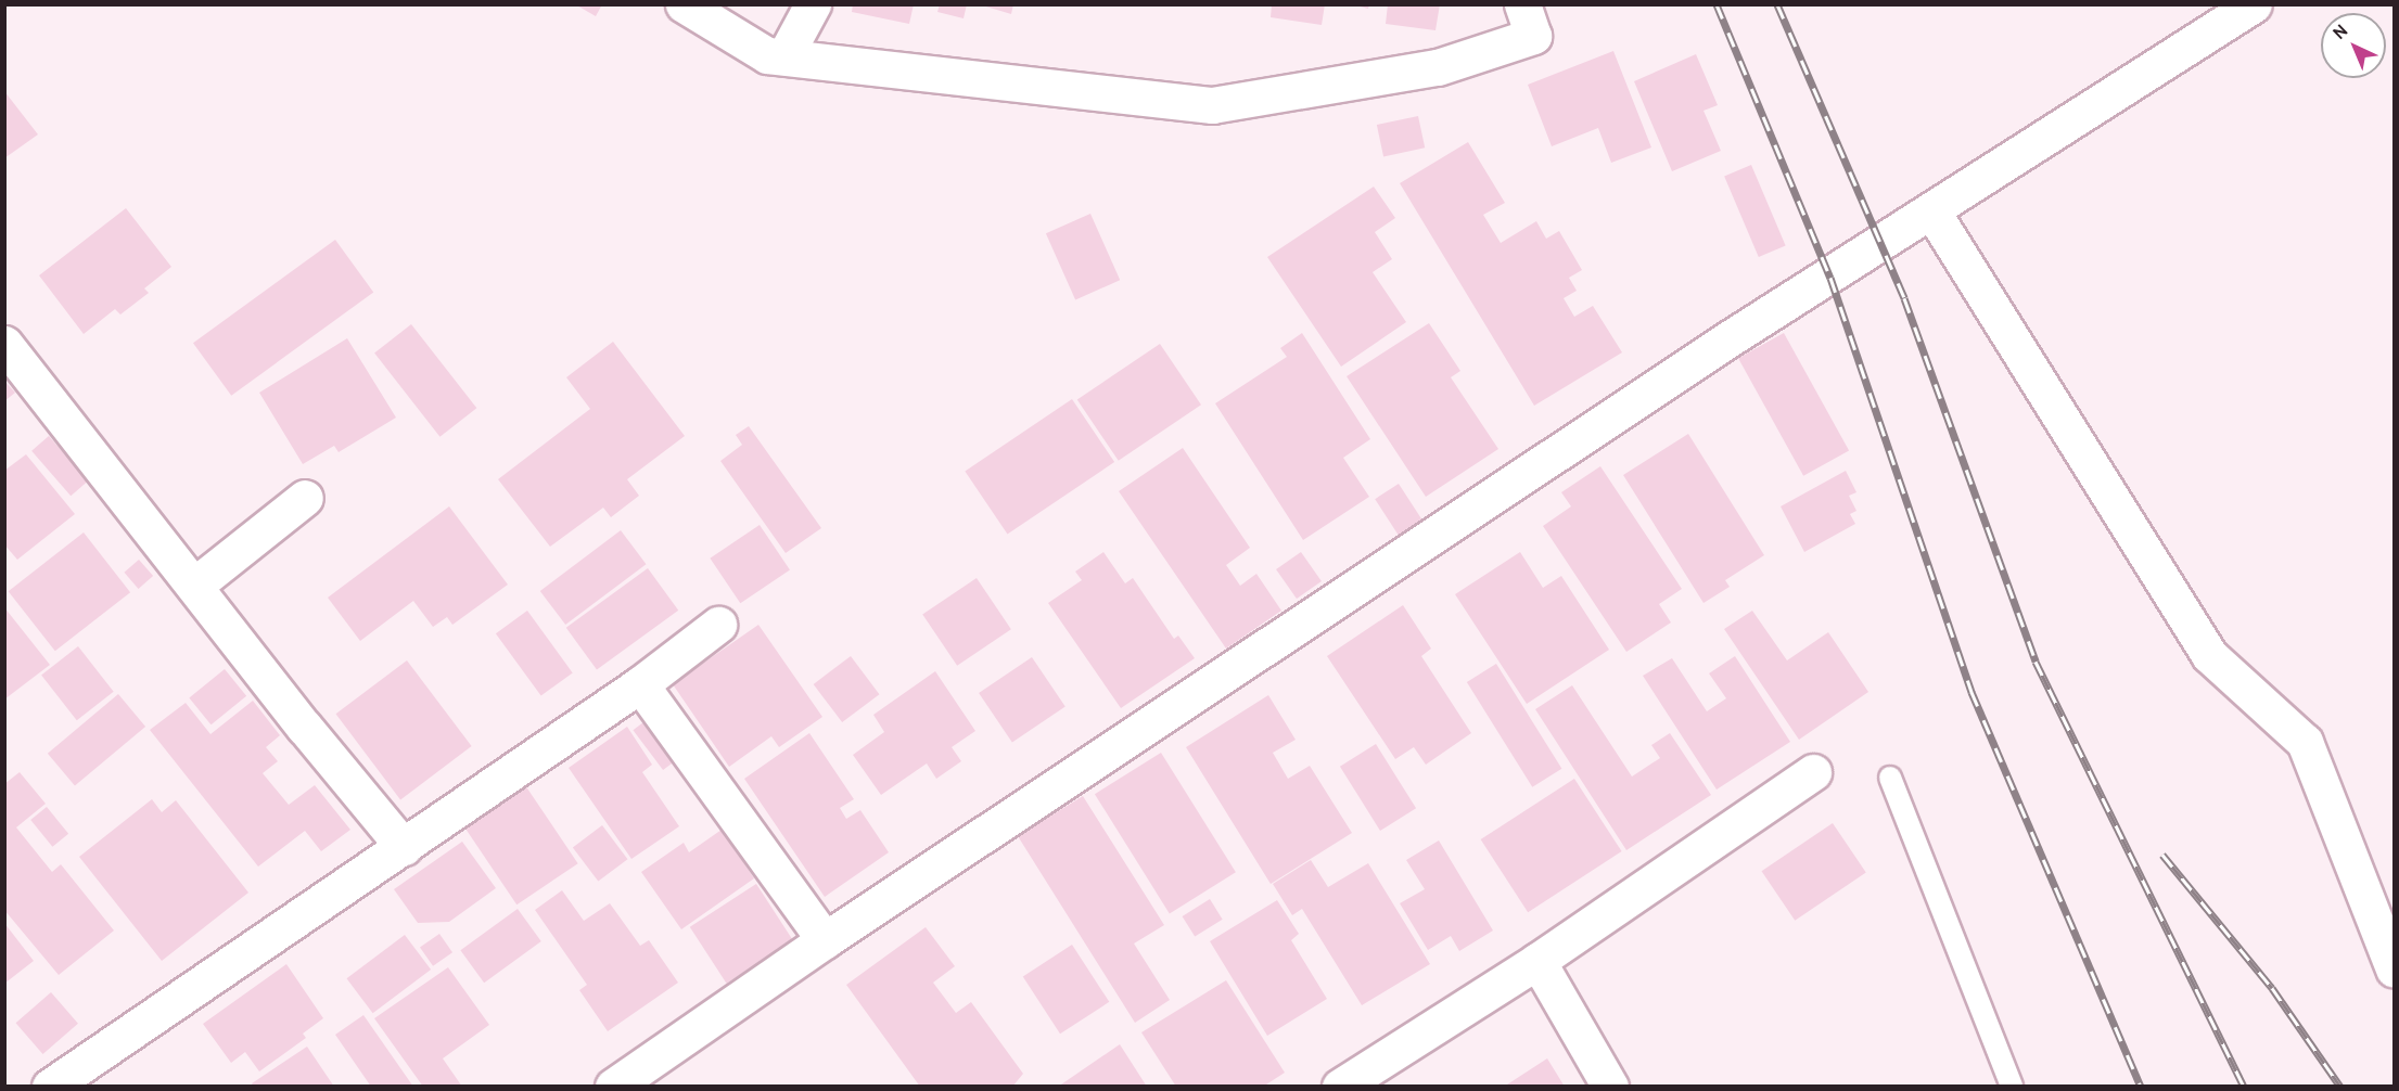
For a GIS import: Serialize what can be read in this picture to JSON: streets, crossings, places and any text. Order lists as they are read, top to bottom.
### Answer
{
  "north": "top left"
}
